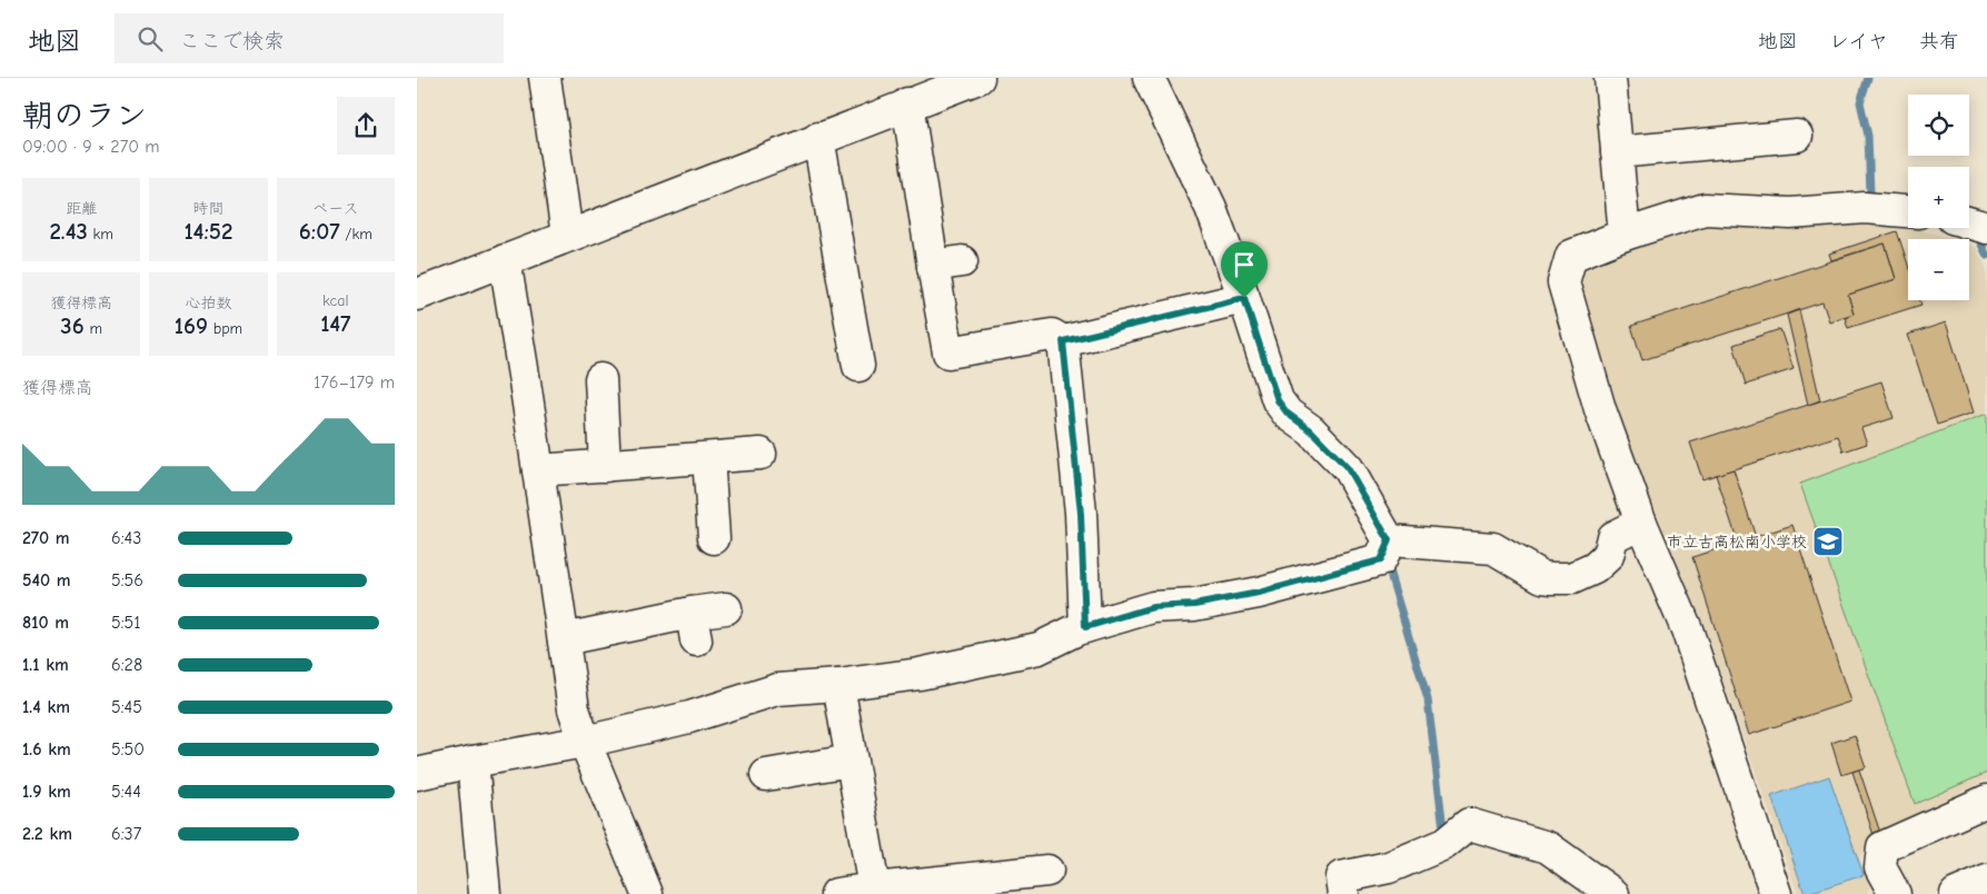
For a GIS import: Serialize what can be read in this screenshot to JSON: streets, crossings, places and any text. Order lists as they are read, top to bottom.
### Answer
{
  "places": {
    "school or university": ["市立古高松南小学校"]
  },
  "page": {
    "header": "地図",
    "search": "ここで検索",
    "nav": ["地図", "レイヤ", "共有"],
    "heading": ["朝のラン", "09:00 · 9 × 270 m"],
    "map_buttons": ["+", "−"],
    "stats": [
      ["距離", "2.43 km"],
      ["時間", "14:52"],
      ["ペース", "6:07 /km"],
      ["獲得標高", "36 m"],
      ["心拍数", "169 bpm"],
      ["kcal", "147"]
    ],
    "chart": ["獲得標高", "176–179 m"],
    "list": [
      {
        "name": "270 m",
        "note": "6:43"
      },
      {
        "name": "540 m",
        "note": "5:56"
      },
      {
        "name": "810 m",
        "note": "5:51"
      },
      {
        "name": "1.1 km",
        "note": "6:28"
      },
      {
        "name": "1.4 km",
        "note": "5:45"
      },
      {
        "name": "1.6 km",
        "note": "5:50"
      },
      {
        "name": "1.9 km",
        "note": "5:44"
      },
      {
        "name": "2.2 km",
        "note": "6:37"
      }
    ]
  }
}
